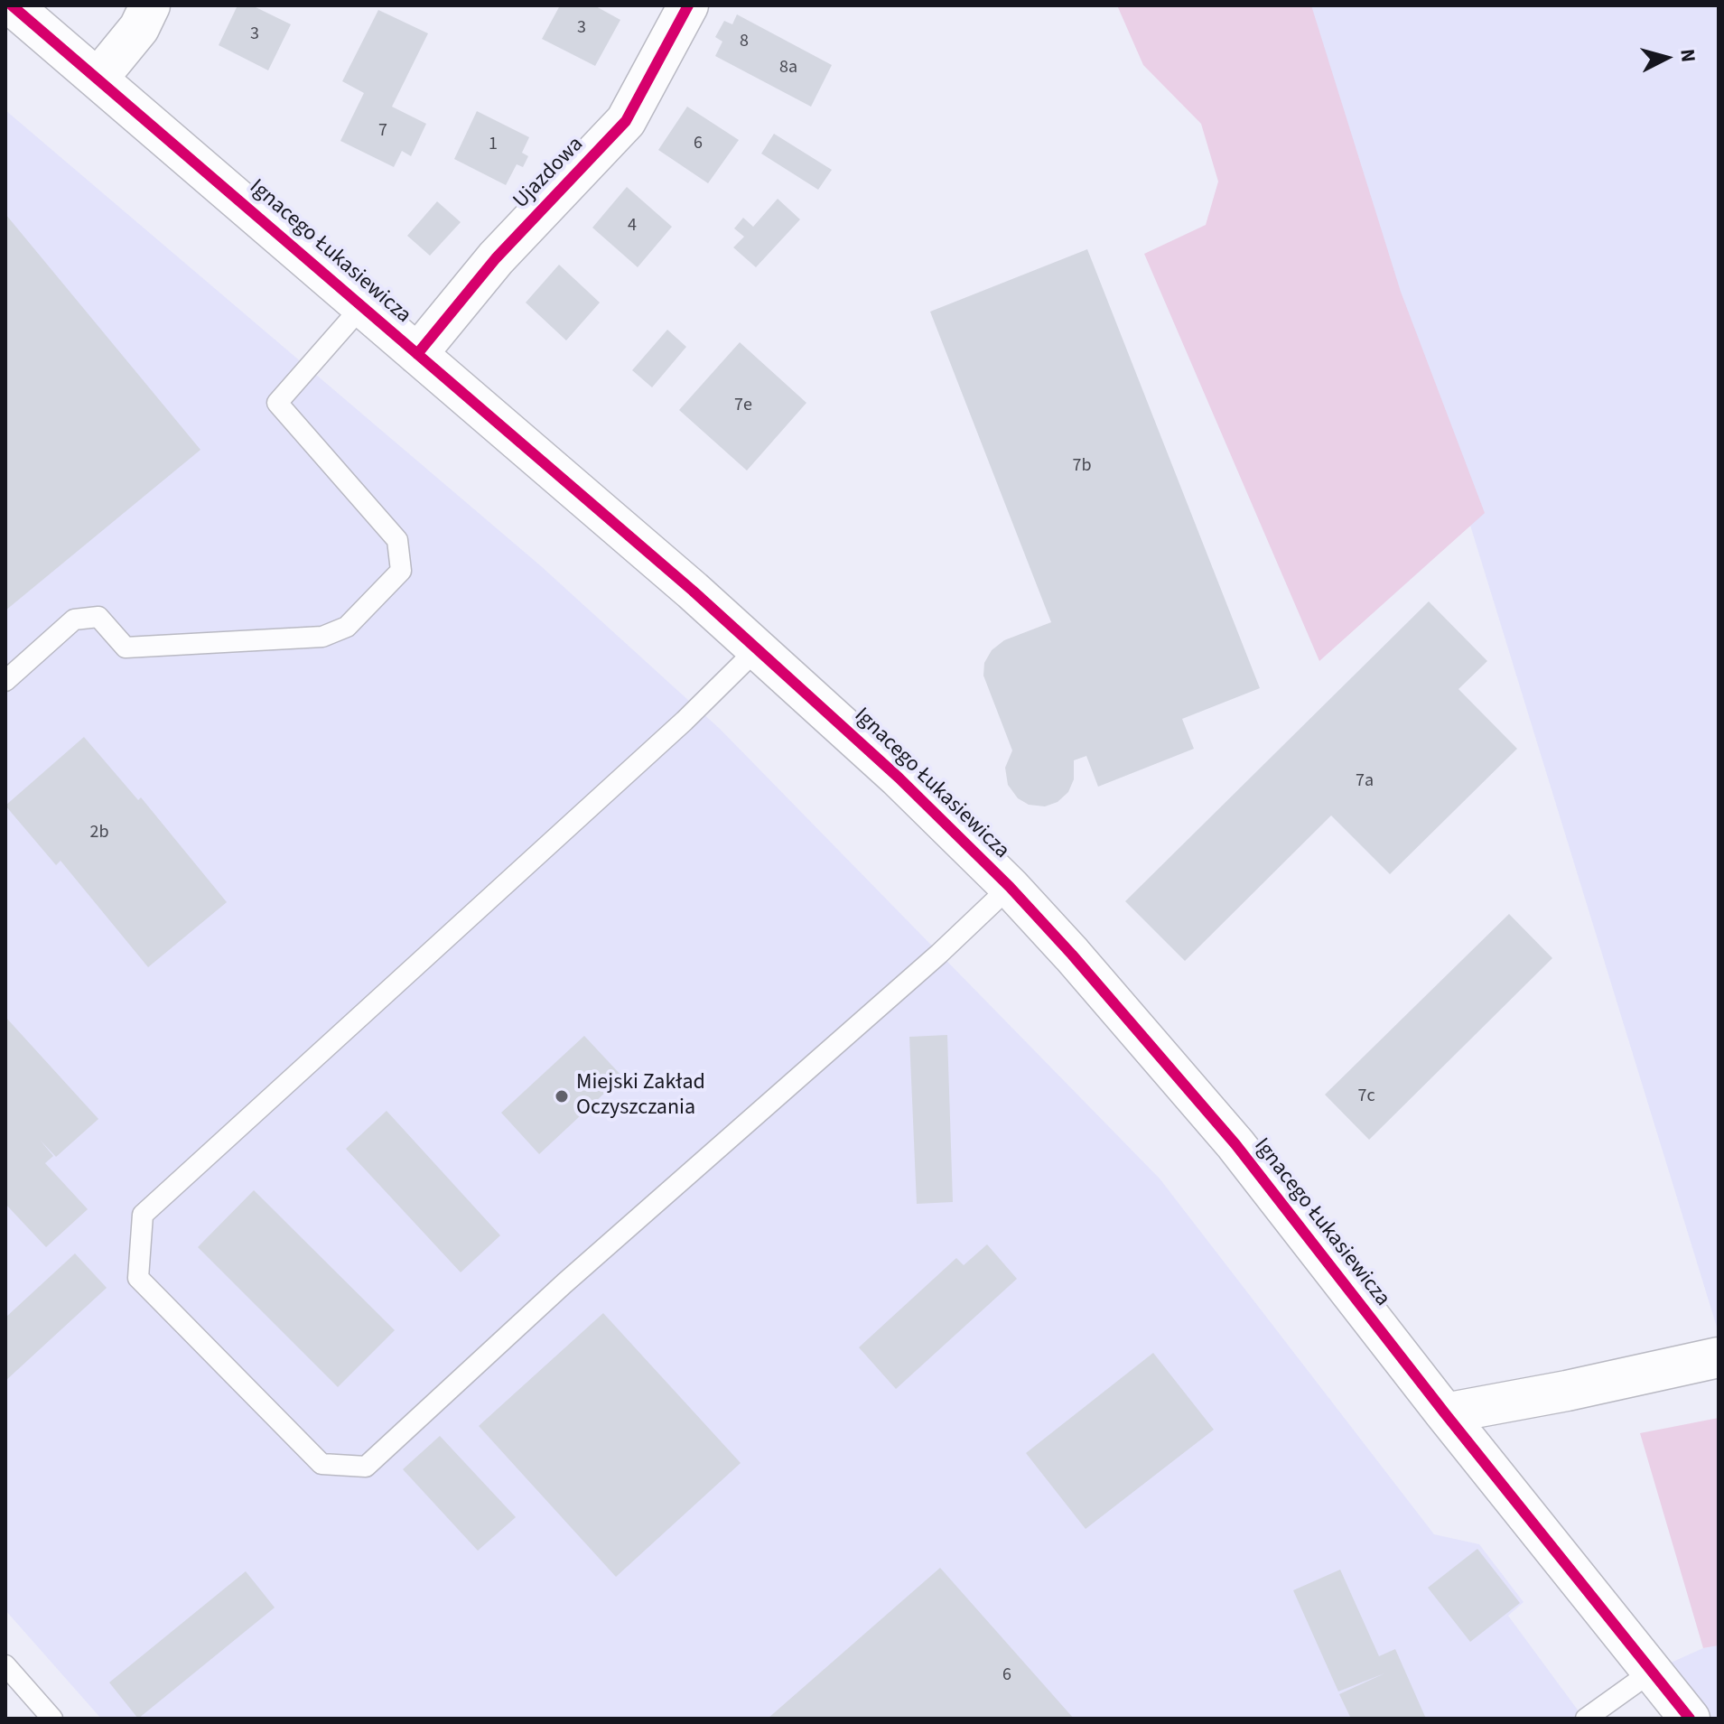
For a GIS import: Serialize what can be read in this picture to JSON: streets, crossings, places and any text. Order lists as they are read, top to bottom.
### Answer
{
  "streets": {
    "street": ["Ujazdowa", "Ignacego Łukasiewicza"]
  },
  "crossings": [
    ["Ujazdowa", "Ignacego Łukasiewicza"]
  ],
  "places": ["Miejski Zakład Oczyszczania"],
  "house_numbers": [
    "3",
    "3",
    "8",
    "8a",
    "7",
    "6",
    "1",
    "4",
    "7e",
    "7b",
    "7a",
    "2b",
    "7c",
    "6"
  ],
  "north": "right"
}
